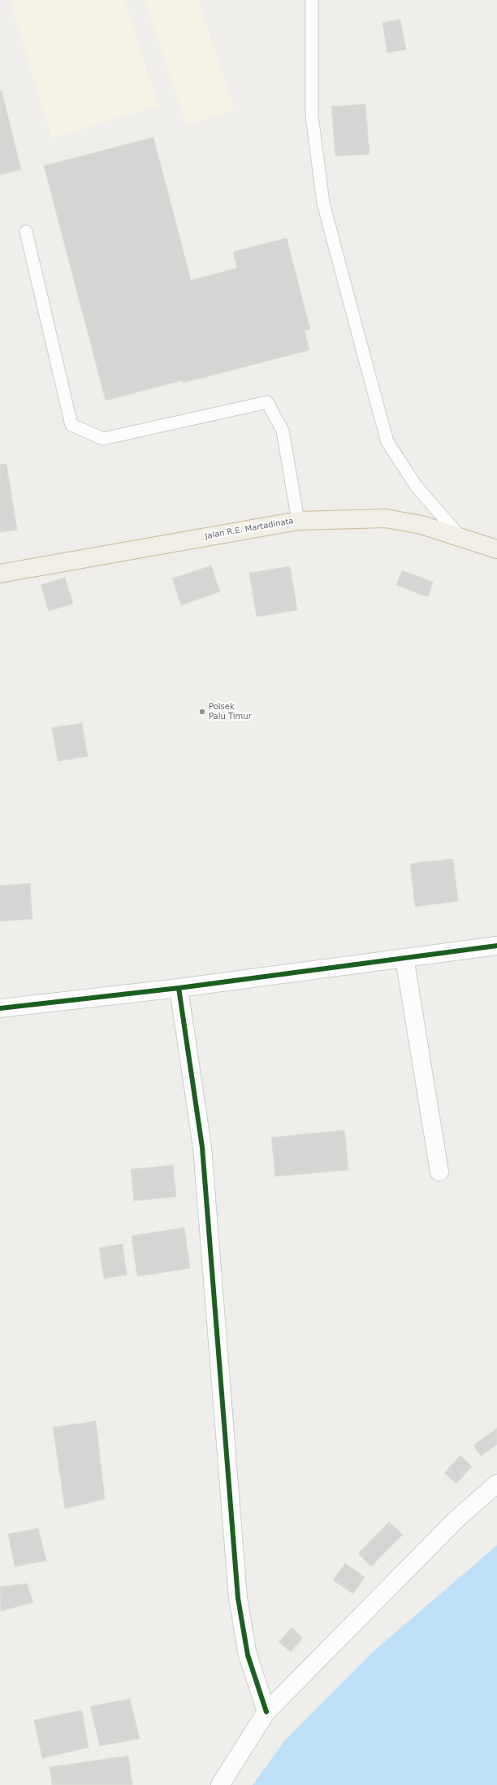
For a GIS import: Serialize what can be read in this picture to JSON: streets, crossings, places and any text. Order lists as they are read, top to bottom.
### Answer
{
  "streets": {
    "highway": ["Jalan R.E. Martadinata"]
  },
  "places": ["Polsek Palu Timur"]
}
